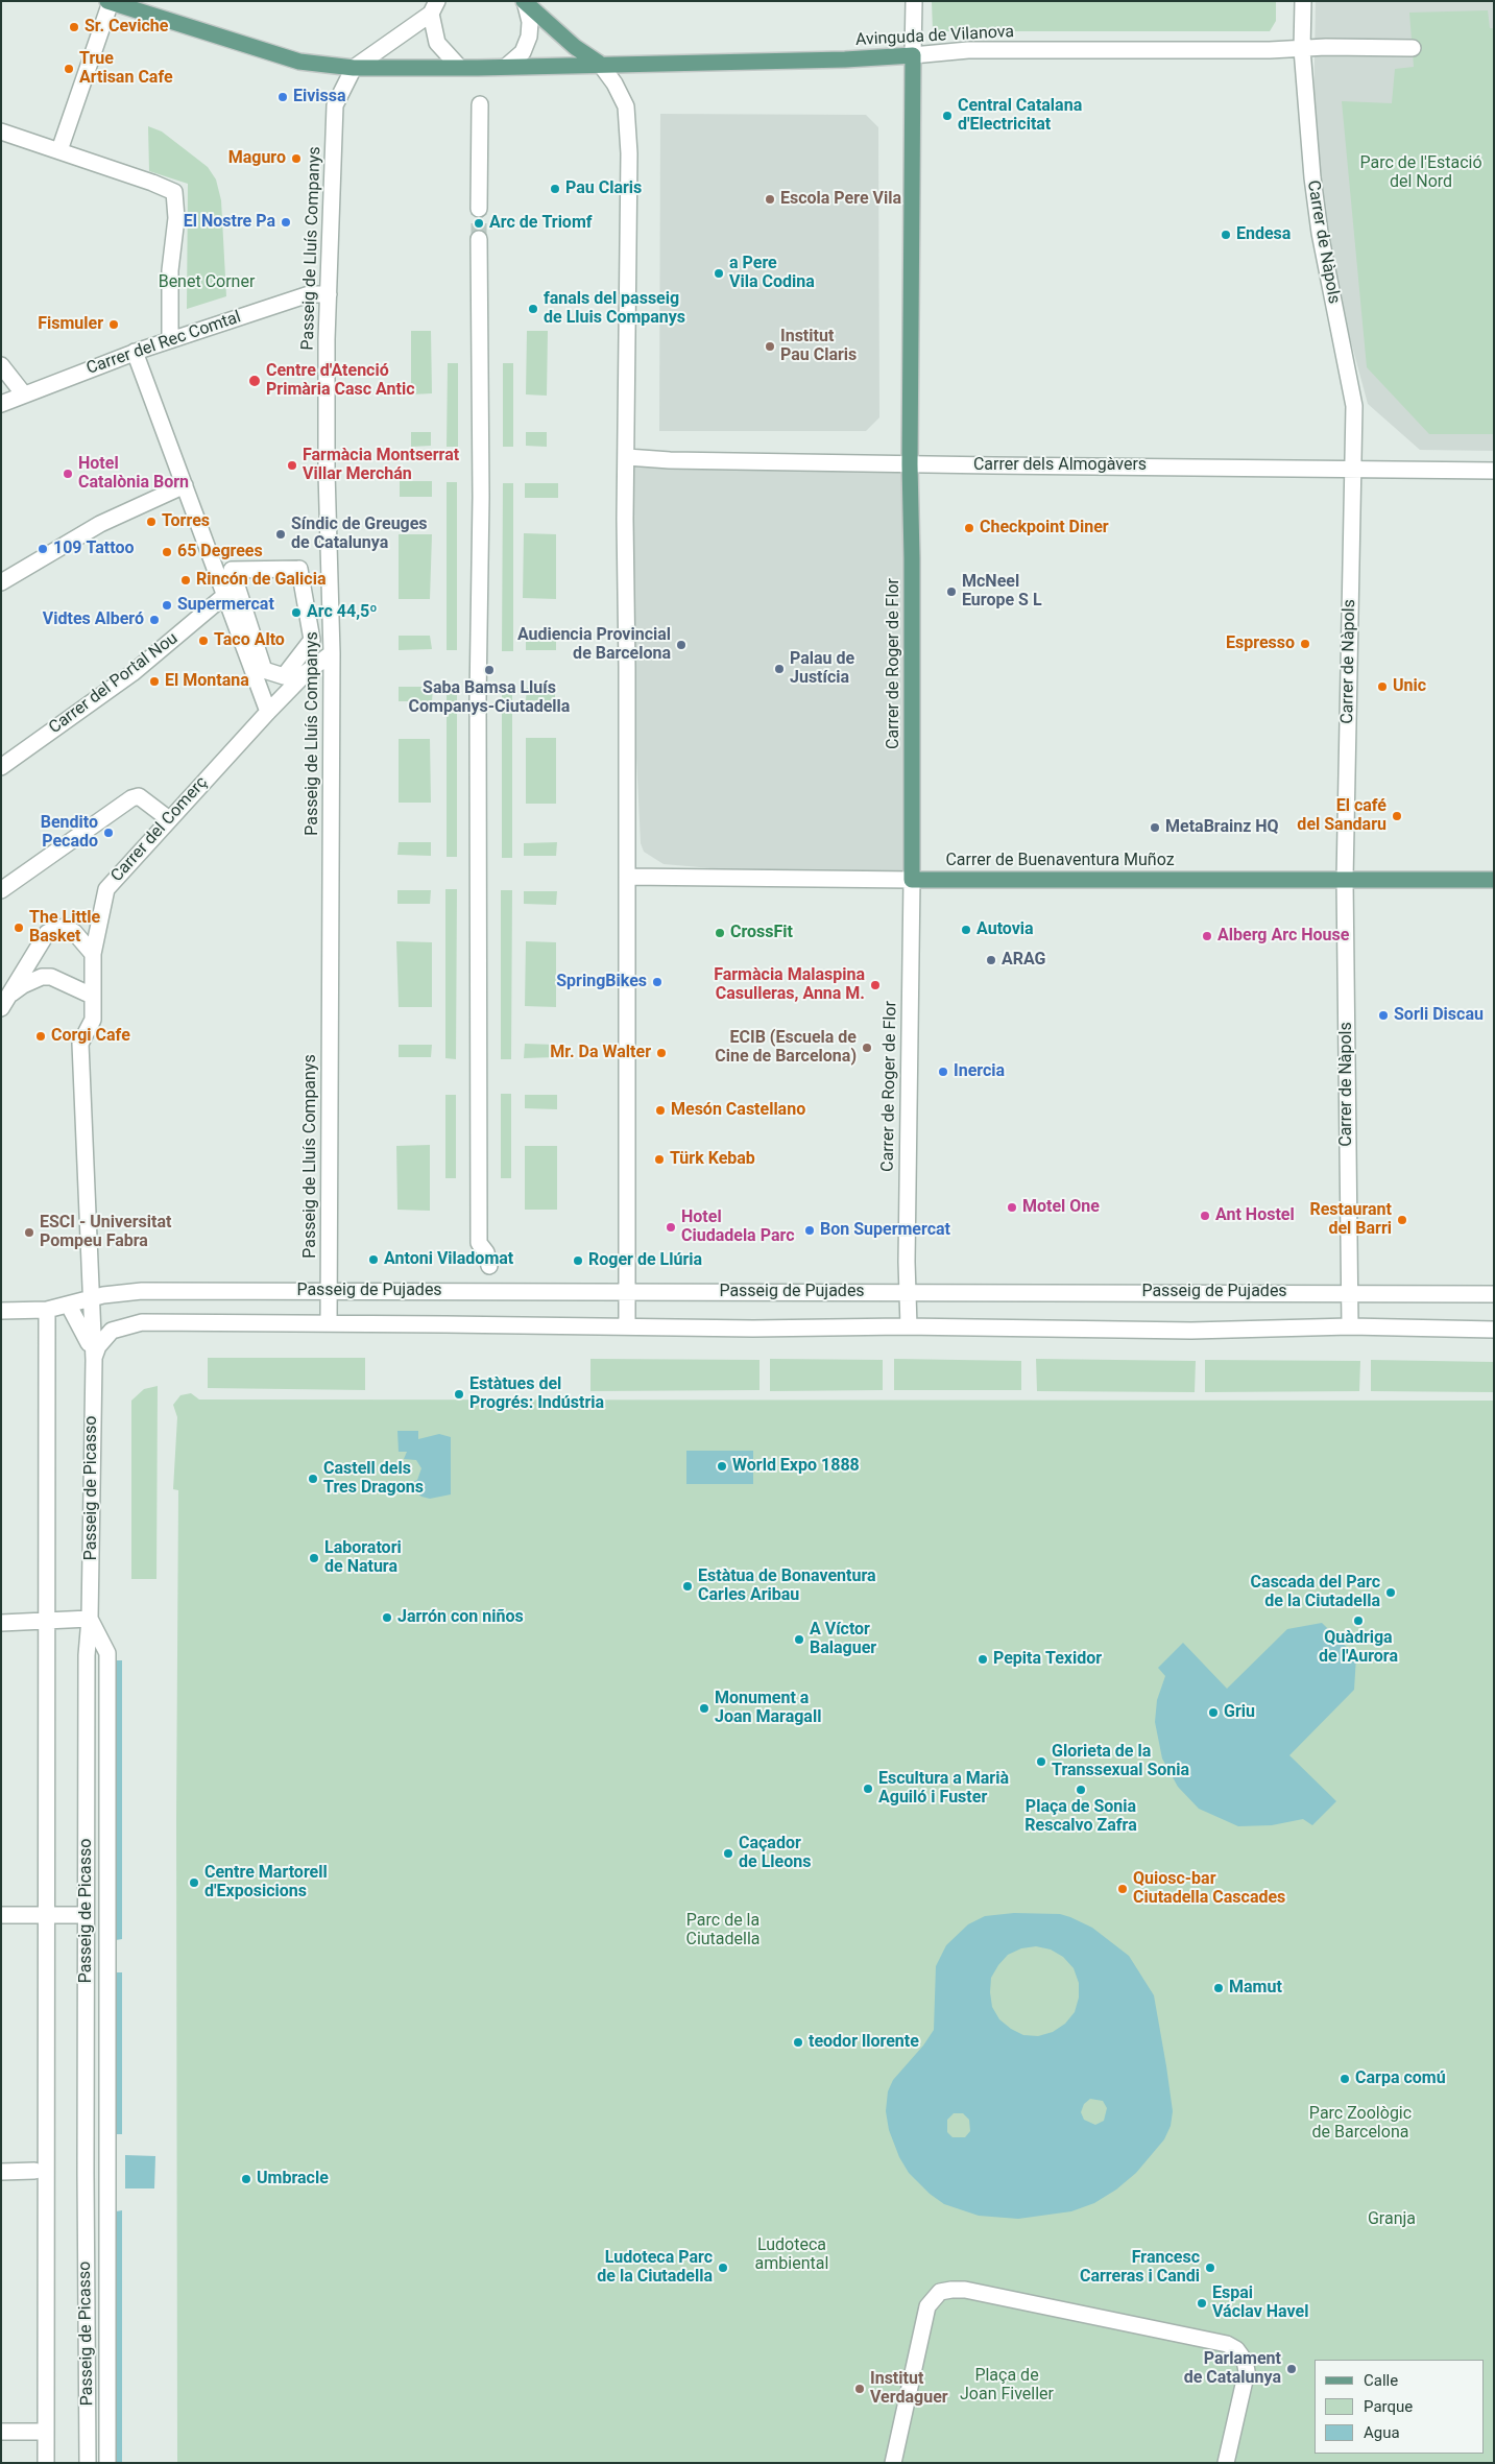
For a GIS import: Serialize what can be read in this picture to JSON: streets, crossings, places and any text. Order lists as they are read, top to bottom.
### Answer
{
  "streets": {
    "main road": ["Avinguda de Vilanova", "Carrer de Roger de Flor", "Carrer de Buenaventura Muñoz"],
    "street": [
      "Carrer de Nàpols",
      "Passeig de Lluís Companys",
      "Carrer del Rec Comtal",
      "Carrer dels Almogàvers",
      "Carrer del Portal Nou",
      "Carrer del Comerç",
      "Passeig de Pujades",
      "Passeig de Picasso"
    ]
  },
  "crossings": [
    ["Avinguda de Vilanova", "Carrer de Nàpols"],
    ["Avinguda de Vilanova", "Carrer de Roger de Flor"],
    ["Carrer de Nàpols", "Carrer dels Almogàvers"],
    ["Carrer de Nàpols", "Carrer de Buenaventura Muñoz"],
    ["Carrer de Nàpols", "Passeig de Pujades"],
    ["Passeig de Lluís Companys", "Carrer del Rec Comtal"],
    ["Passeig de Lluís Companys", "Carrer del Comerç"],
    ["Passeig de Lluís Companys", "Passeig de Pujades"],
    ["Carrer dels Almogàvers", "Carrer de Roger de Flor"],
    ["Carrer de Roger de Flor", "Carrer de Buenaventura Muñoz"],
    ["Carrer de Roger de Flor", "Passeig de Pujades"],
    ["Carrer del Comerç", "Passeig de Picasso"],
    ["Passeig de Pujades", "Passeig de Picasso"]
  ],
  "parks": [
    "Parc de l'Estació del Nord",
    "Benet Corner",
    "Parc de la Ciutadella",
    "Parc Zoològic de Barcelona",
    "Granja",
    "Ludoteca ambiental",
    "Plaça de Joan Fiveller"
  ],
  "places": [
    "Sr. Ceviche",
    "True Artisan Cafe",
    "Eivissa",
    "Central Catalana d'Electricitat",
    "Maguro",
    "Pau Claris",
    "Escola Pere Vila",
    "El Nostre Pa",
    "Arc de Triomf",
    "Endesa",
    "a Pere Vila Codina",
    "fanals del passeig de Lluis Companys",
    "Fismuler",
    "Institut Pau Claris",
    "Centre d'Atenció Primària Casc Antic",
    "Farmàcia Montserrat Villar Merchán",
    "Hotel Catalònia Born",
    "Torres",
    "Checkpoint Diner",
    "Síndic de Greuges de Catalunya",
    "109 Tattoo",
    "65 Degrees",
    "Rincón de Galicia",
    "McNeel Europe S L",
    "Supermercat",
    "Arc 44,5º",
    "Vidtes Alberó",
    "Taco Alto",
    "Espresso",
    "Audiencia Provincial de Barcelona",
    "Palau de Justícia",
    "Saba Bamsa Lluís Companys-Ciutadella",
    "El Montana",
    "Unic",
    "El café del Sandaru",
    "MetaBrainz HQ",
    "Bendito Pecado",
    "The Little Basket",
    "Autovia",
    "CrossFit",
    "Alberg Arc House",
    "ARAG",
    "SpringBikes",
    "Farmàcia Malaspina Casulleras, Anna M.",
    "Sorli Discau",
    "Corgi Cafe",
    "ECIB (Escuela de Cine de Barcelona)",
    "Mr. Da Walter",
    "Inercia",
    "Mesón Castellano",
    "Türk Kebab",
    "Motel One",
    "Ant Hostel",
    "Restaurant del Barri",
    "Hotel Ciudadela Parc",
    "Bon Supermercat",
    "ESCI - Universitat Pompeu Fabra",
    "Antoni Viladomat",
    "Roger de Llúria",
    "Estàtues del Progrés: Indústria",
    "World Expo 1888",
    "Castell dels Tres Dragons",
    "Laboratori de Natura",
    "Estàtua de Bonaventura Carles Aribau",
    "Cascada del Parc de la Ciutadella",
    "Jarrón con niños",
    "Quàdriga de l'Aurora",
    "A Víctor Balaguer",
    "Pepita Texidor",
    "Monument a Joan Maragall",
    "Griu",
    "Glorieta de la Transsexual Sonia",
    "Escultura a Marià Aguiló i Fuster",
    "Plaça de Sonia Rescalvo Zafra",
    "Caçador de Lleons",
    "Centre Martorell d'Exposicions",
    "Quiosc-bar Ciutadella Cascades",
    "Mamut",
    "teodor llorente",
    "Carpa comú",
    "Umbracle",
    "Ludoteca Parc de la Ciutadella",
    "Francesc Carreras i Candi",
    "Espai Václav Havel",
    "Parlament de Catalunya",
    "Institut Verdaguer"
  ],
  "legend": ["Calle", "Parque", "Agua"]
}
